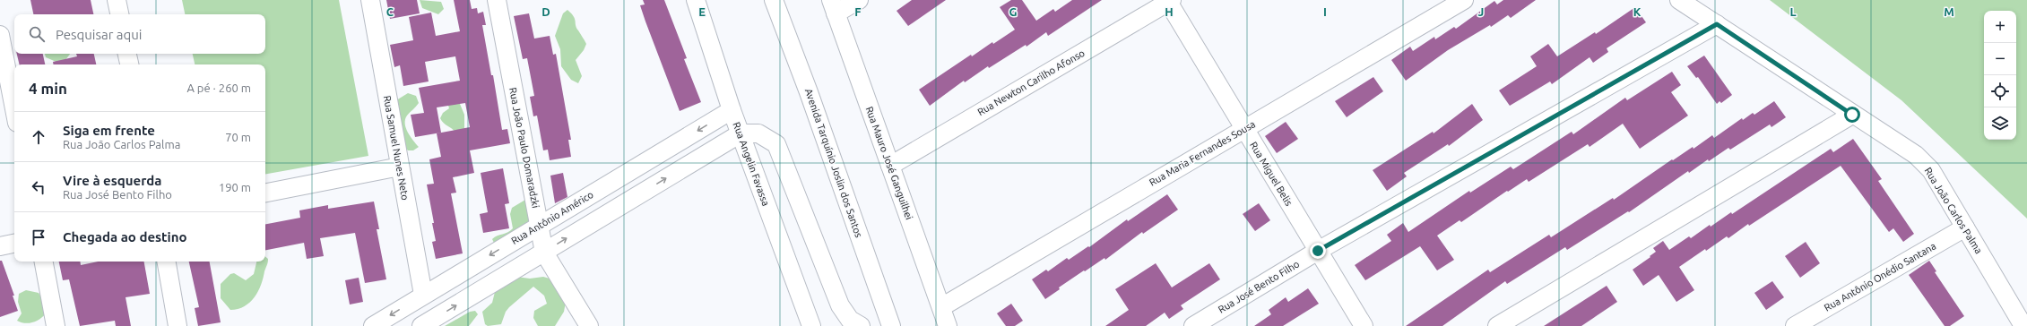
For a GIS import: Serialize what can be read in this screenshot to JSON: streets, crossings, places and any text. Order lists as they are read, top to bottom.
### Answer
{
  "streets": {
    "street": [
      "Rua Newton Carilho Afonso",
      "Rua Samuel Nunes Neto",
      "Rua João Paulo Domaradzki",
      "Rua Maria Fernandes Sousa",
      "Avenida Tarquínio Joslin dos Santos",
      "Rua Mauro José Ganguilhei",
      "Rua Angelin Favassa",
      "Rua Miguel Belis",
      "Rua João Carlos Palma",
      "Rua Antônio Américo",
      "Rua Antônio Onédio Santana",
      "Rua José Bento Filho"
    ]
  },
  "crossings": [
    ["Rua Newton Carilho Afonso", "Rua Mauro José Ganguilhei"],
    ["Rua Newton Carilho Afonso", "Rua Miguel Belis"],
    ["Rua Samuel Nunes Neto", "Rua Antônio Américo"],
    ["Rua João Paulo Domaradzki", "Rua Antônio Américo"],
    ["Rua Maria Fernandes Sousa", "Rua Mauro José Ganguilhei"],
    ["Rua Maria Fernandes Sousa", "Rua Miguel Belis"],
    ["Rua Angelin Favassa", "Rua Antônio Américo"],
    ["Rua Miguel Belis", "Rua José Bento Filho"],
    ["Rua João Carlos Palma", "Rua Antônio Onédio Santana"],
    ["Rua João Carlos Palma", "Rua José Bento Filho"]
  ],
  "page": {
    "map_buttons": ["+", "−"],
    "search": "Pesquisar aqui",
    "heading": ["4 min", "A pé · 260 m"],
    "list": [
      ["Siga em frente", "Rua João Carlos Palma", "70 m"],
      ["Vire à esquerda", "Rua José Bento Filho", "190 m"],
      "Chegada ao destino"
    ]
  },
  "grid": {
    "columns": [
      "C",
      "D",
      "E",
      "F",
      "G",
      "H",
      "I",
      "J",
      "K",
      "L",
      "M"
    ]
  }
}
